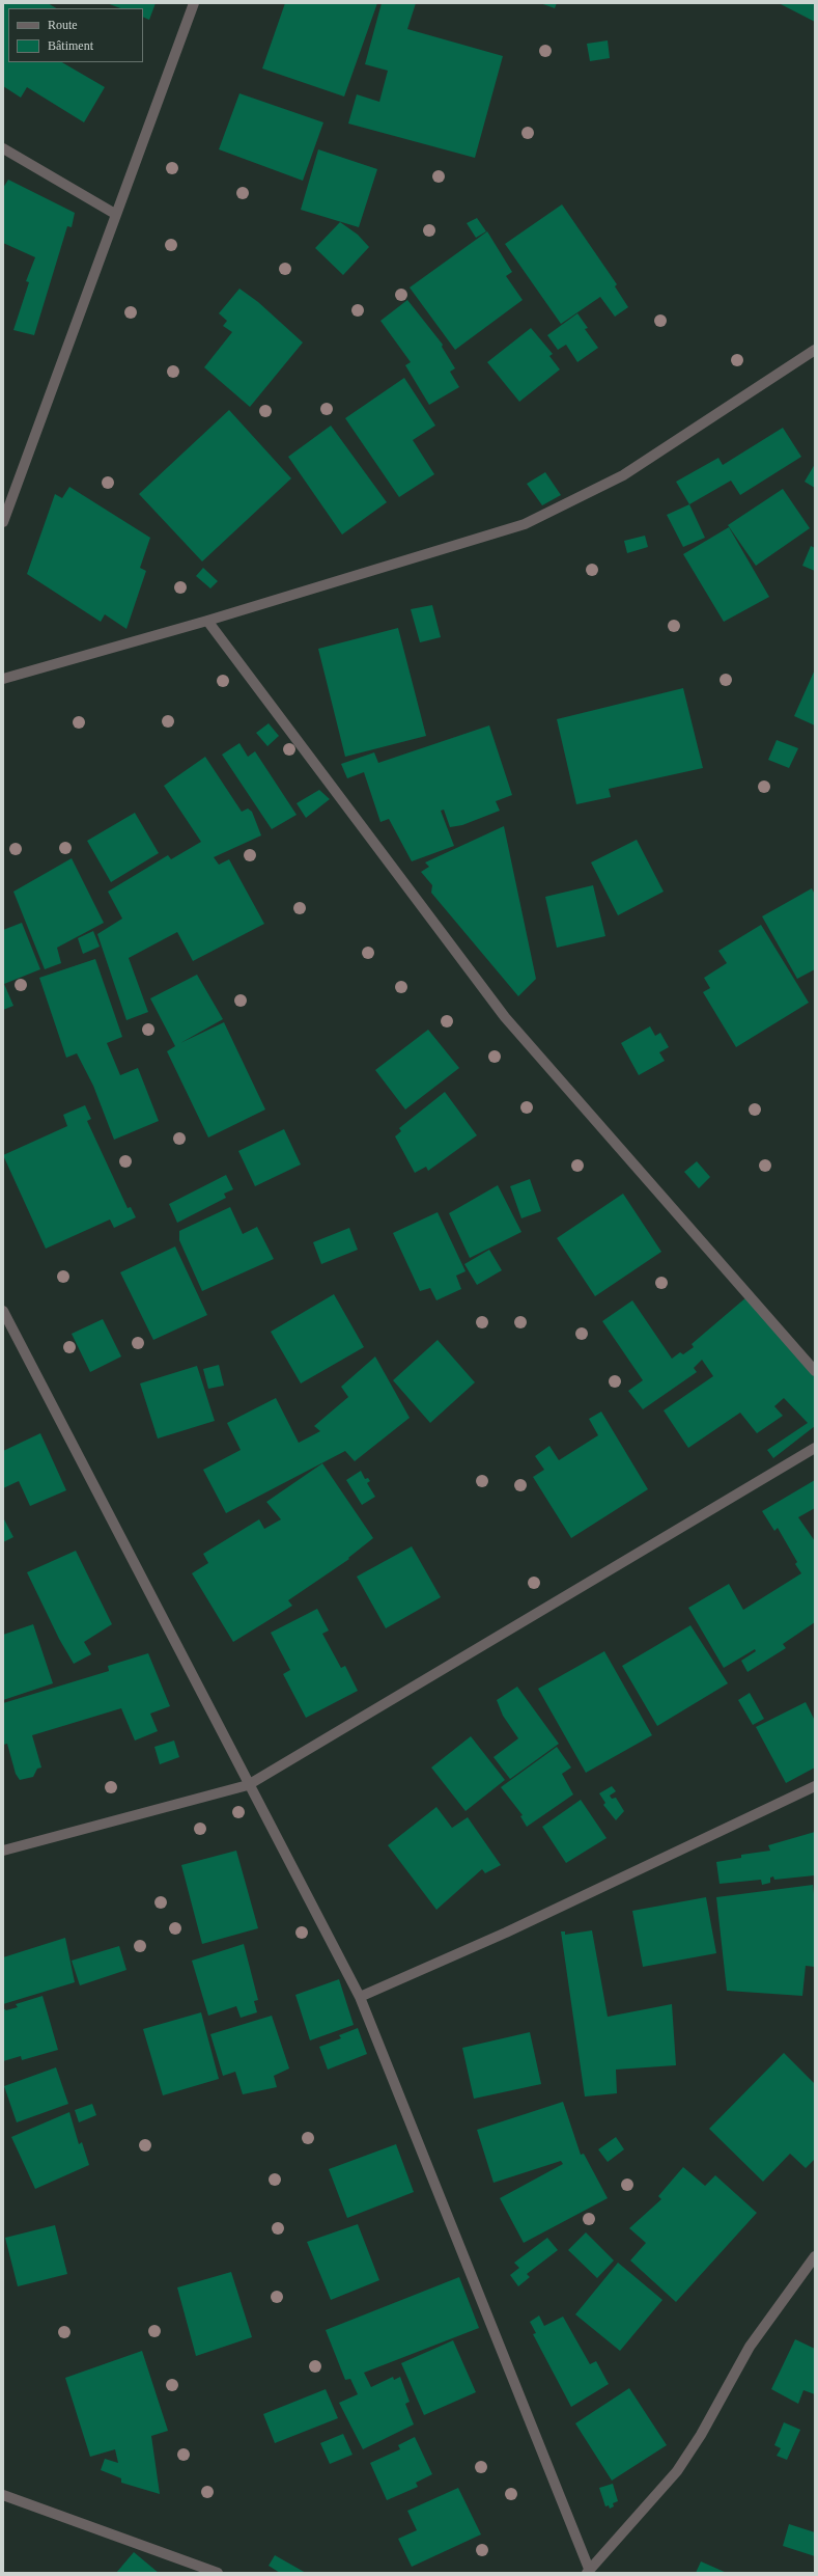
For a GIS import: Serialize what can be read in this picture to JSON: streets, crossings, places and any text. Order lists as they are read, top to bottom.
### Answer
{
  "legend": ["Route", "Bâtiment"]
}
